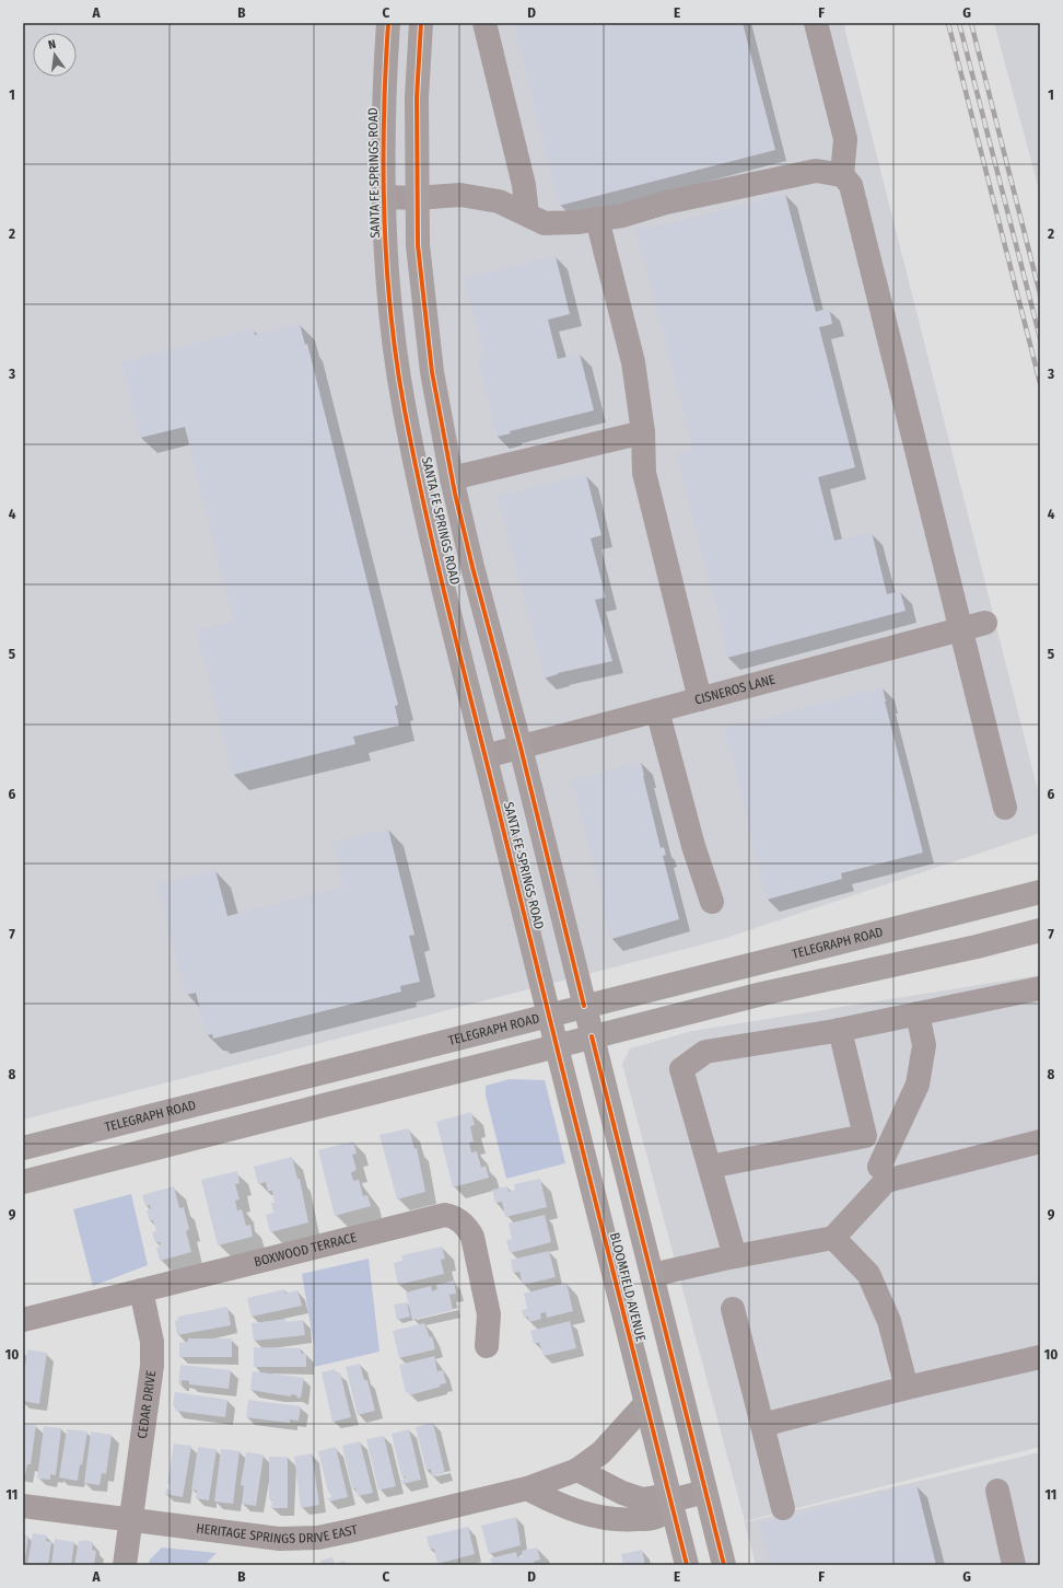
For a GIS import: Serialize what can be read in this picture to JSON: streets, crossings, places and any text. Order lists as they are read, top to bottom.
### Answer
{
  "streets": {
    "main road": ["SANTA FE SPRINGS ROAD", "TELEGRAPH ROAD", "BLOOMFIELD AVENUE"],
    "street": [
      "CISNEROS LANE",
      "BOXWOOD TERRACE",
      "CEDAR DRIVE",
      "HERITAGE SPRINGS DRIVE EAST"
    ]
  },
  "crossings": [
    ["SANTA FE SPRINGS ROAD", "CISNEROS LANE"],
    ["SANTA FE SPRINGS ROAD", "TELEGRAPH ROAD"],
    ["SANTA FE SPRINGS ROAD", "BLOOMFIELD AVENUE"],
    ["TELEGRAPH ROAD", "BLOOMFIELD AVENUE"],
    ["BOXWOOD TERRACE", "CEDAR DRIVE"],
    ["BLOOMFIELD AVENUE", "HERITAGE SPRINGS DRIVE EAST"],
    ["CEDAR DRIVE", "HERITAGE SPRINGS DRIVE EAST"]
  ],
  "north": "top",
  "grid": {
    "columns": [
      "A",
      "B",
      "C",
      "D",
      "E",
      "F",
      "G"
    ],
    "rows": [
      "1",
      "2",
      "3",
      "4",
      "5",
      "6",
      "7",
      "8",
      "9",
      "10",
      "11"
    ]
  }
}
